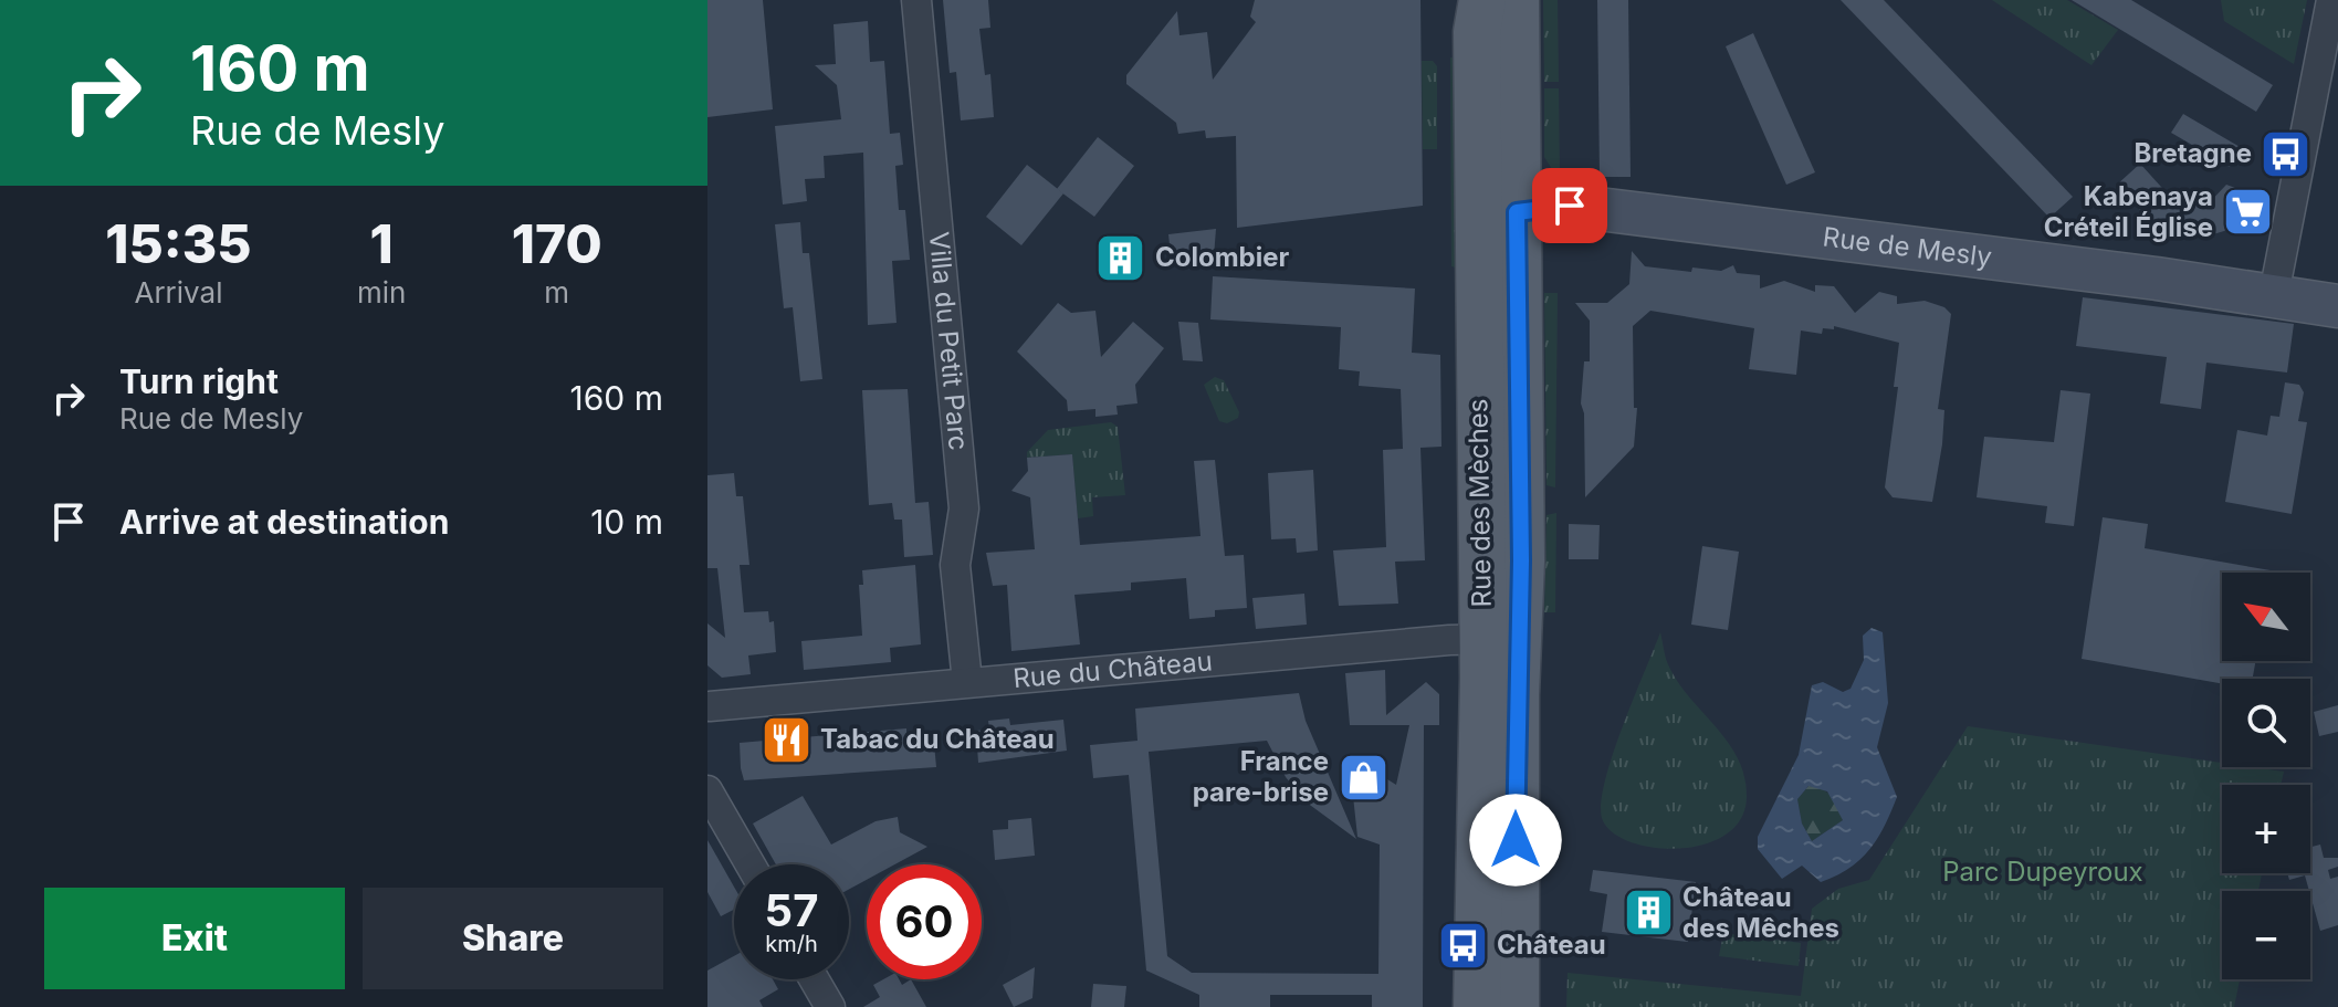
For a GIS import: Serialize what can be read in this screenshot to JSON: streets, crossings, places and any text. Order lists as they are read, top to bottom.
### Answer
{
  "streets": {
    "main road": ["Rue des Mèches"],
    "street": ["Rue de Mesly", "Villa du Petit Parc", "Rue du Château"]
  },
  "crossings": [
    ["Rue de Mesly", "Rue des Mèches"],
    ["Villa du Petit Parc", "Rue du Château"],
    ["Rue des Mèches", "Rue du Château"]
  ],
  "parks": ["Parc Dupeyroux"],
  "places": {
    "bus stop": ["Bretagne", "Château"],
    "supermarket": ["Kabenaya Créteil Église"],
    "building": ["Colombier", "Château des Mêches"],
    "restaurant": ["Tabac du Château"],
    "shop": ["France pare-brise"]
  },
  "north": "top left",
  "page": {
    "turn": ["160 m", "Rue de Mesly"],
    "eta": [
      "15:35",
      "Arrival",
      "1",
      "min",
      "170",
      "m"
    ],
    "list": [
      {
        "name": "Turn right",
        "note": "Rue de Mesly",
        "value": "160 m"
      },
      {
        "name": "Arrive at destination",
        "value": "10 m"
      }
    ],
    "map_buttons": ["+", "−"],
    "speed": "57 km/h",
    "limit": "60",
    "buttons": ["Exit", "Share"]
  }
}
